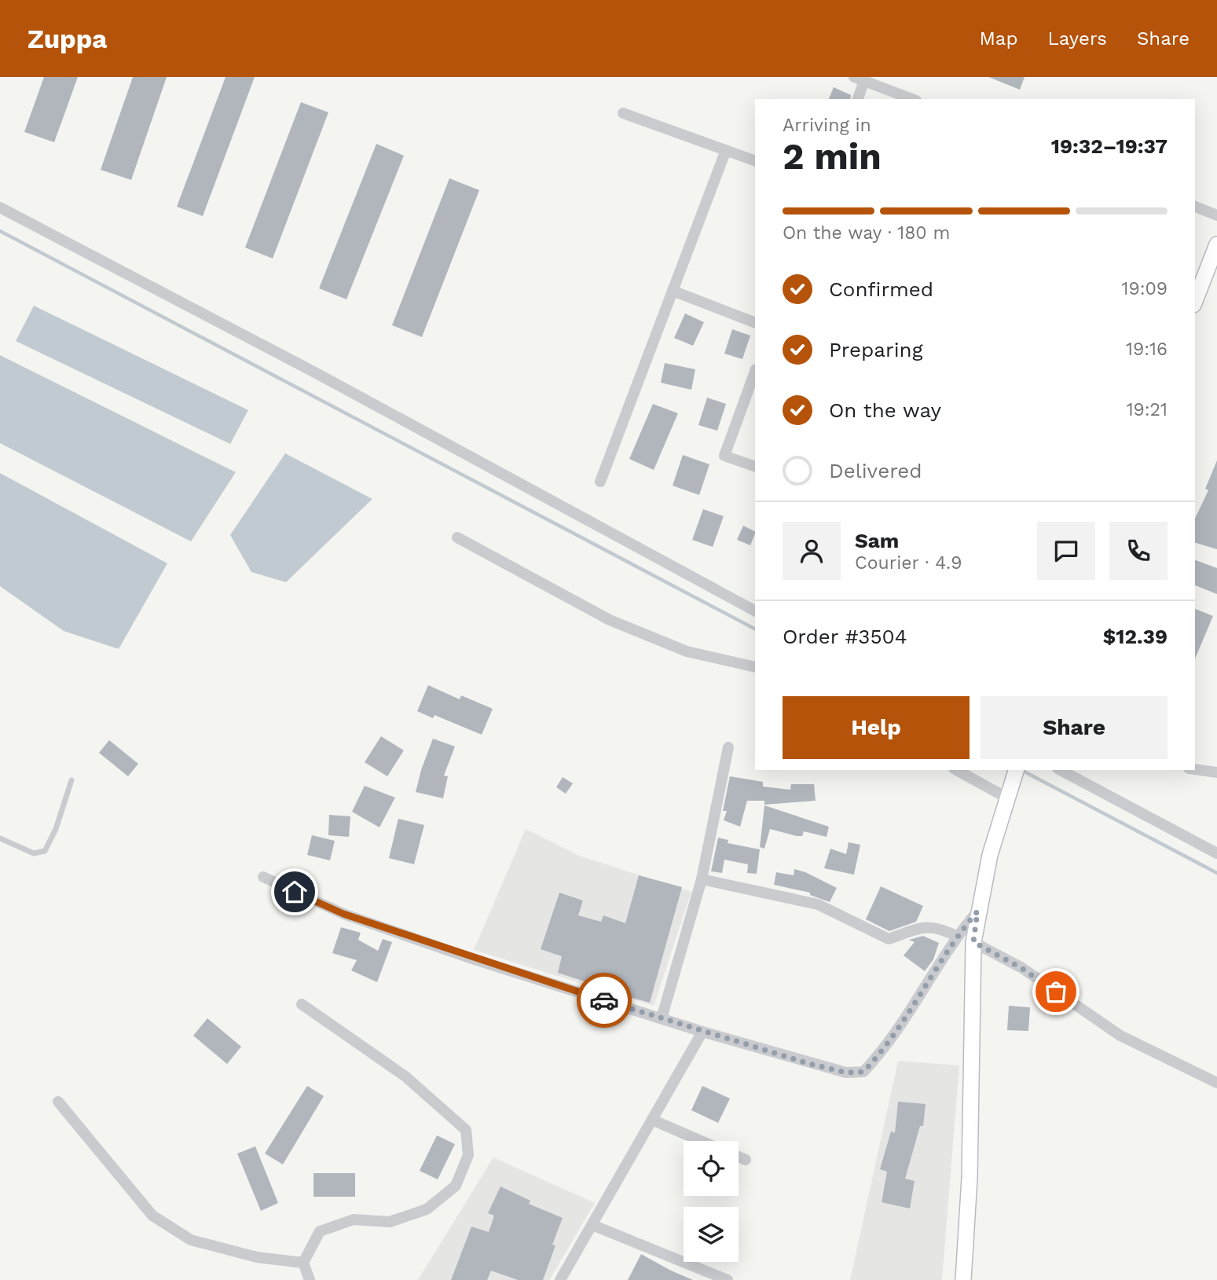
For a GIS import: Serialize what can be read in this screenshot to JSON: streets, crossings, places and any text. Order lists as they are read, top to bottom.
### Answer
{
  "page": {
    "header": "Zuppa",
    "nav": ["Map", "Layers", "Share"],
    "heading": ["2 min", "Arriving in", "19:32–19:37"],
    "panel": [
      "Sam",
      "Courier · 4.9",
      "Order #3504",
      "$12.39"
    ],
    "bar": "On the way · 180 m",
    "list": [
      ["Confirmed", "19:09"],
      ["Preparing", "19:16"],
      ["On the way", "19:21"],
      "Delivered"
    ],
    "buttons": ["Help", "Share"]
  }
}
